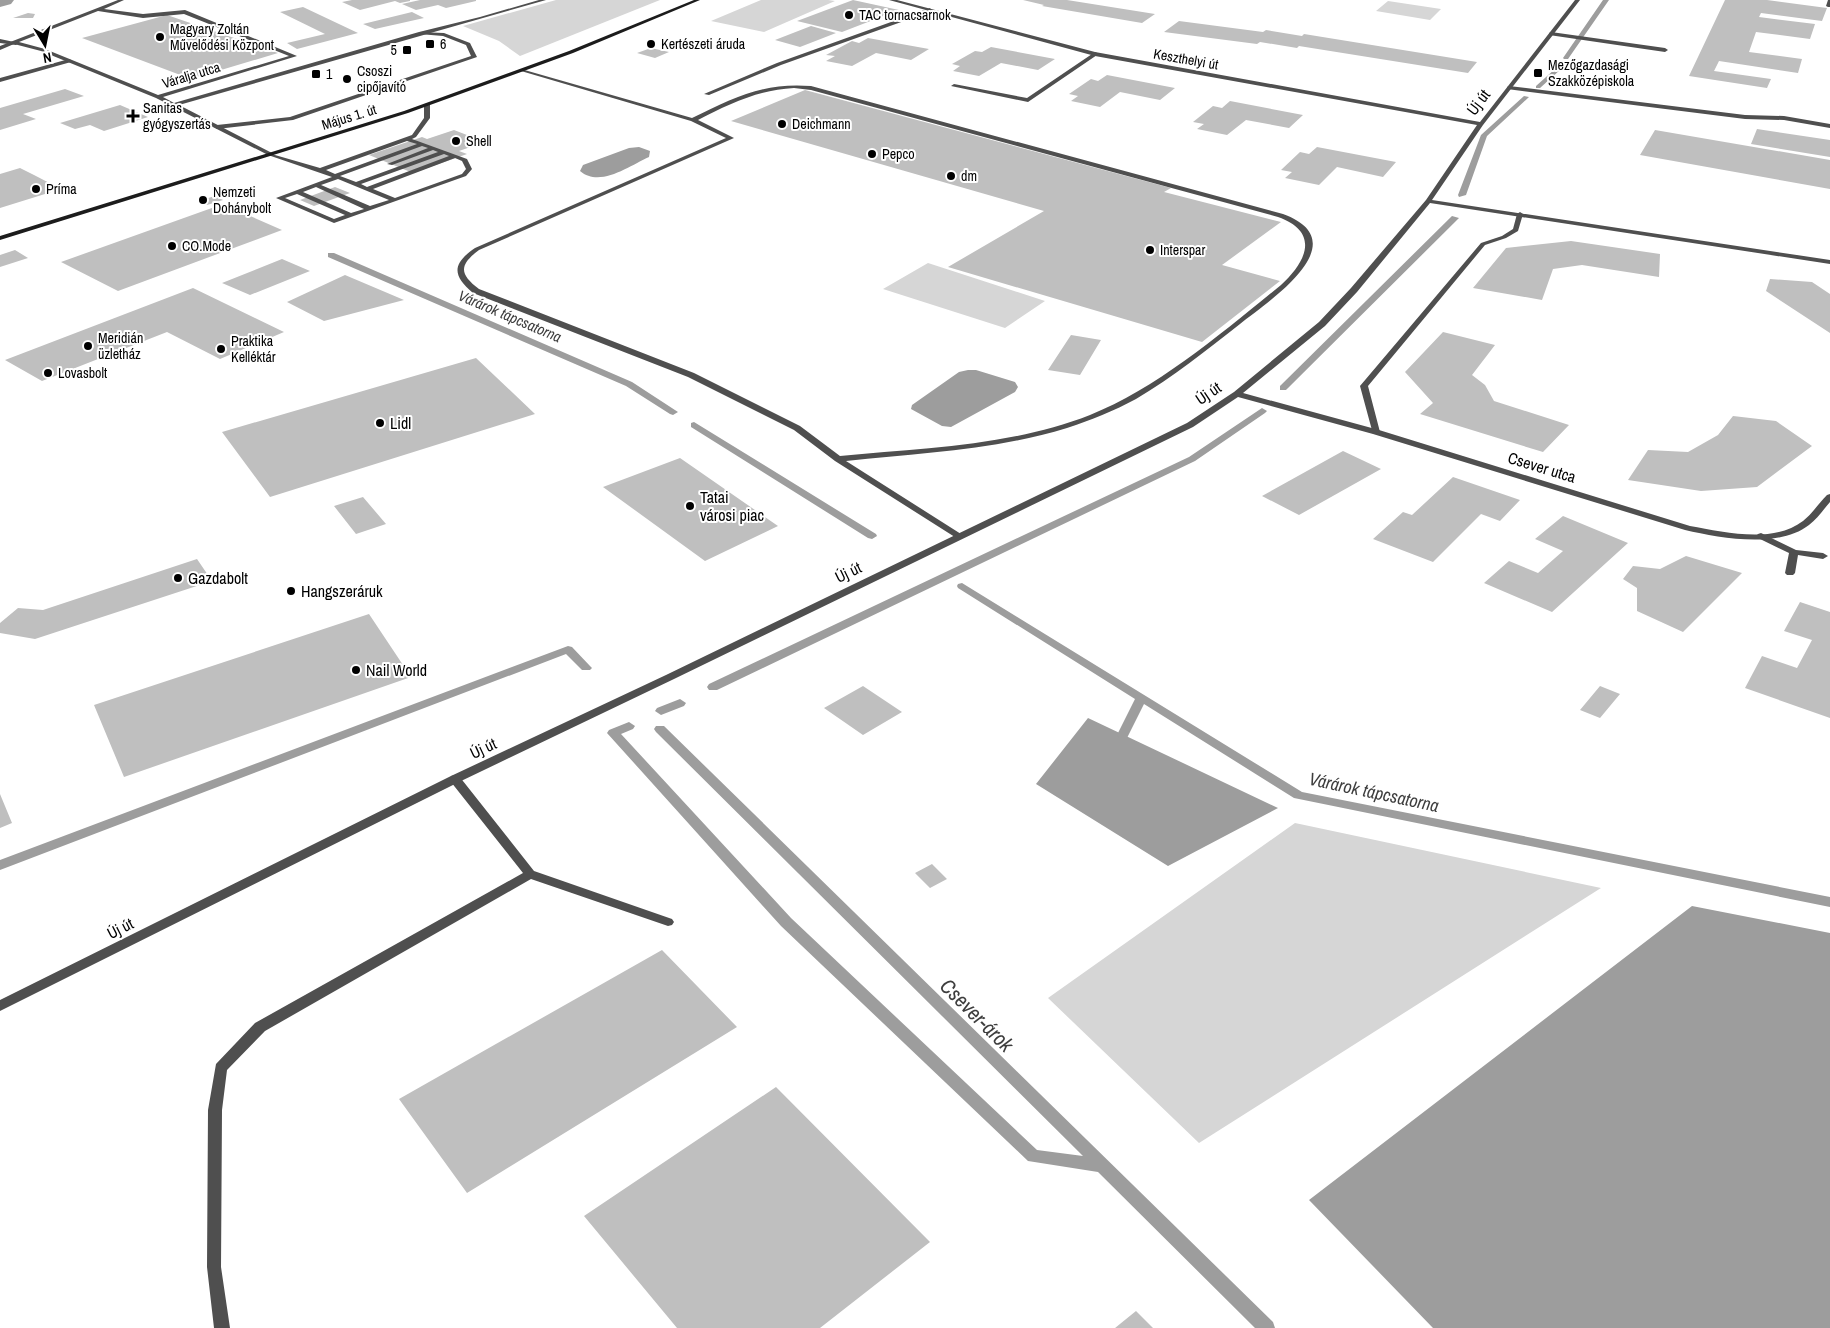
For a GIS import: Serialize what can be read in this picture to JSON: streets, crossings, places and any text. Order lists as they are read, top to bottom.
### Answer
{
  "streets": {
    "main road": ["Május 1. út"],
    "street": [
      "Keszthelyi út",
      "Váralja utca",
      "Új út",
      "Csever utca"
    ]
  },
  "crossings": [
    ["Keszthelyi út", "Új út"],
    ["Új út", "Csever utca"]
  ],
  "water": ["Várárok tápcsatorna", "Csever-árok"],
  "places": {
    "other": [
      "TAC tornacsarnok",
      "Magyary Zoltán Művelődési Központ",
      "Kertészeti áruda",
      "Csoszi cipőjavító",
      "Deichmann",
      "Shell",
      "Pepco",
      "dm",
      "Príma",
      "Nemzeti Dohánybolt",
      "CO.Mode",
      "Interspar",
      "Meridián üzletház",
      "Praktika Kelléktár",
      "Lovasbolt",
      "Lidl",
      "Tatai városi piac",
      "Gazdabolt",
      "Hangszeráruk",
      "Nail World"
    ],
    "transit": [
      "6",
      "5",
      "Mezőgazdasági Szakközépiskola",
      "1"
    ],
    "health": ["Sanitas gyógyszertás"]
  },
  "north": "bottom"
}
